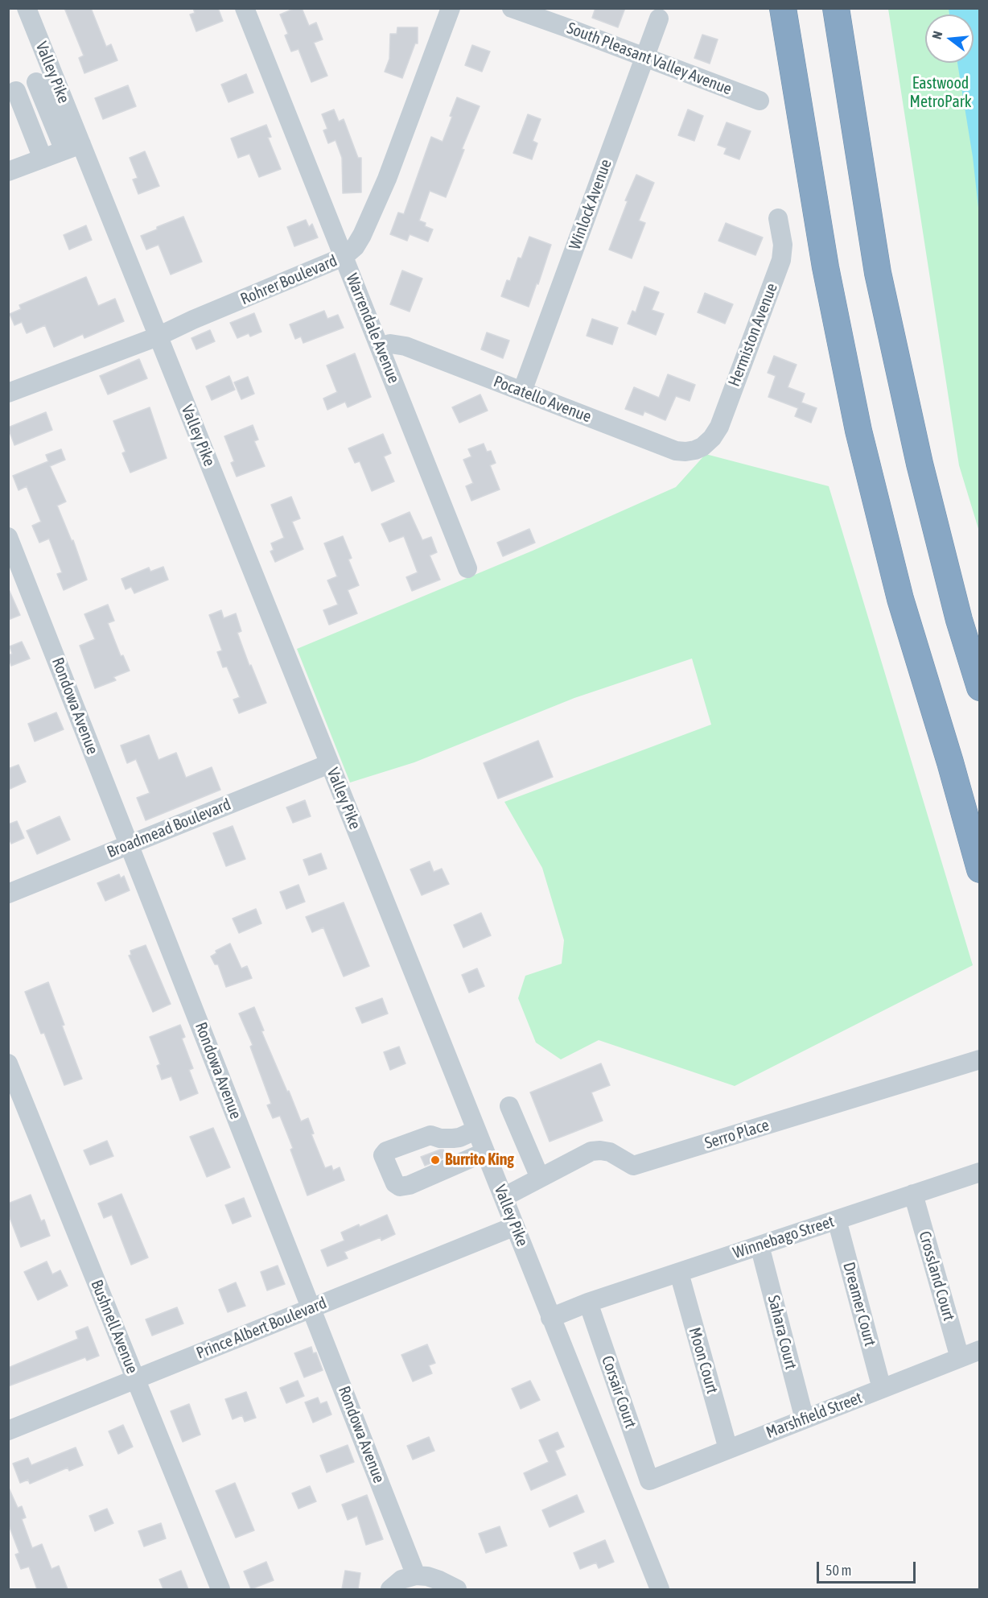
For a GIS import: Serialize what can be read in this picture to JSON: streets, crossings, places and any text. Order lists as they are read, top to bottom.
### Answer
{
  "streets": {
    "street": [
      "South Pleasant Valley Avenue",
      "Valley Pike",
      "Winlock Avenue",
      "Rohrer Boulevard",
      "Warrendale Avenue",
      "Hermiston Avenue",
      "Pocatello Avenue",
      "Rondowa Avenue",
      "Broadmead Boulevard",
      "Serro Place",
      "Winnebago Street",
      "Crossland Court",
      "Dreamer Court",
      "Bushnell Avenue",
      "Prince Albert Boulevard",
      "Sahara Court",
      "Moon Court",
      "Corsair Court",
      "Marshfield Street"
    ]
  },
  "crossings": [
    ["South Pleasant Valley Avenue", "Winlock Avenue"],
    ["Valley Pike", "Rohrer Boulevard"],
    ["Valley Pike", "Broadmead Boulevard"],
    ["Valley Pike", "Serro Place"],
    ["Valley Pike", "Winnebago Street"],
    ["Valley Pike", "Prince Albert Boulevard"],
    ["Winlock Avenue", "Pocatello Avenue"],
    ["Rohrer Boulevard", "Warrendale Avenue"],
    ["Warrendale Avenue", "Pocatello Avenue"],
    ["Hermiston Avenue", "Pocatello Avenue"],
    ["Rondowa Avenue", "Broadmead Boulevard"],
    ["Rondowa Avenue", "Prince Albert Boulevard"],
    ["Winnebago Street", "Crossland Court"],
    ["Winnebago Street", "Dreamer Court"],
    ["Winnebago Street", "Sahara Court"],
    ["Winnebago Street", "Moon Court"],
    ["Winnebago Street", "Corsair Court"],
    ["Crossland Court", "Marshfield Street"],
    ["Dreamer Court", "Marshfield Street"],
    ["Bushnell Avenue", "Prince Albert Boulevard"],
    ["Sahara Court", "Marshfield Street"],
    ["Moon Court", "Marshfield Street"],
    ["Corsair Court", "Marshfield Street"]
  ],
  "parks": ["Eastwood MetroPark"],
  "places": ["Burrito King"],
  "scale_bar": "50 m",
  "north": "left"
}
